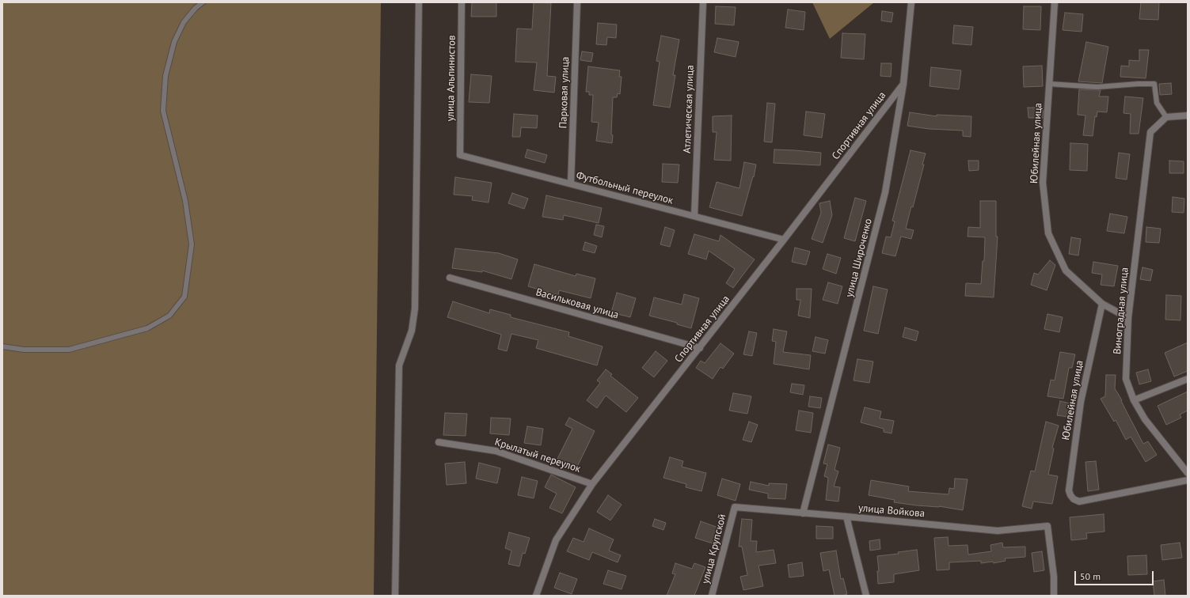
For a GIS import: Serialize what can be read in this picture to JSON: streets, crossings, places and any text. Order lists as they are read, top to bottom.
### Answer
{
  "streets": {
    "street": [
      "улица Альпинистов",
      "Парковая улица",
      "Атлетическая улица",
      "Спортивная улица",
      "Юбилейная улица",
      "Футбольный переулок",
      "улица Широченко",
      "Васильковая улица",
      "Виноградная улица",
      "Крылатый переулок",
      "улица Войкова",
      "улица Крупской"
    ]
  },
  "crossings": [
    ["улица Альпинистов", "Футбольный переулок"],
    ["Парковая улица", "Футбольный переулок"],
    ["Атлетическая улица", "Футбольный переулок"],
    ["Спортивная улица", "Футбольный переулок"],
    ["Спортивная улица", "улица Широченко"],
    ["Спортивная улица", "Васильковая улица"],
    ["Спортивная улица", "Крылатый переулок"],
    ["Юбилейная улица", "Виноградная улица"],
    ["улица Широченко", "улица Войкова"],
    ["улица Войкова", "улица Крупской"]
  ],
  "scale_bar": "50 m"
}
